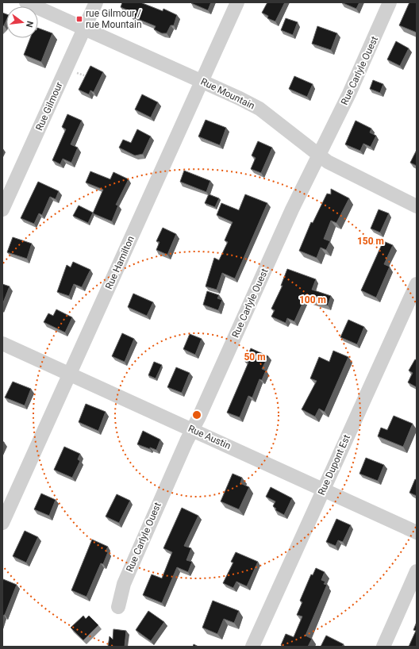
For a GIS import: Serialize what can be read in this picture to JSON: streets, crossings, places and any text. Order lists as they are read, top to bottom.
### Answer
{
  "streets": {
    "street": [
      "Rue Carlyle Ouest",
      "Rue Mountain",
      "Rue Gilmour",
      "Rue Hamilton",
      "Rue Austin",
      "Rue Dupont Est"
    ]
  },
  "crossings": [
    ["Rue Carlyle Ouest", "Rue Mountain"],
    ["Rue Carlyle Ouest", "Rue Austin"],
    ["Rue Mountain", "Rue Gilmour"],
    ["Rue Mountain", "Rue Hamilton"],
    ["Rue Hamilton", "Rue Austin"],
    ["Rue Austin", "Rue Dupont Est"]
  ],
  "places": {
    "transit": ["rue Gilmour / rue Mountain"]
  },
  "north": "right",
  "rings": ["150 m", "100 m", "50 m"]
}
